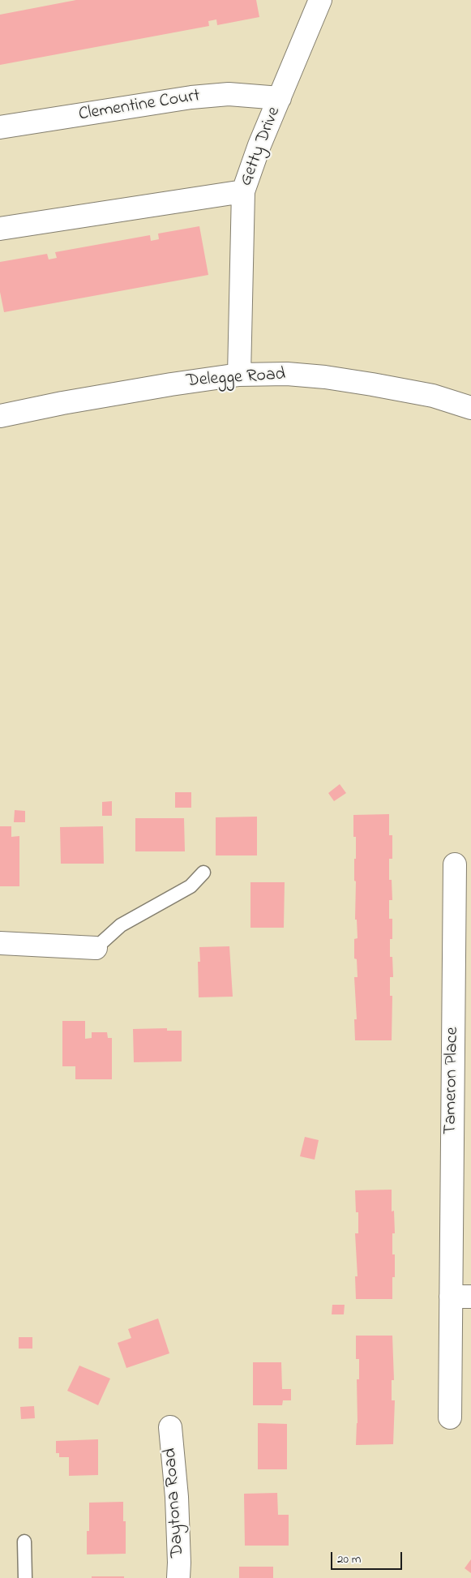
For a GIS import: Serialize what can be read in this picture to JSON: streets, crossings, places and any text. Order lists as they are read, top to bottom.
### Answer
{
  "streets": {
    "street": [
      "Clementine Court",
      "Getty Drive",
      "Delegge Road",
      "Tameron Place",
      "Daytona Road"
    ]
  },
  "crossings": [
    ["Clementine Court", "Getty Drive"],
    ["Getty Drive", "Delegge Road"]
  ],
  "scale_bar": "20 m"
}
